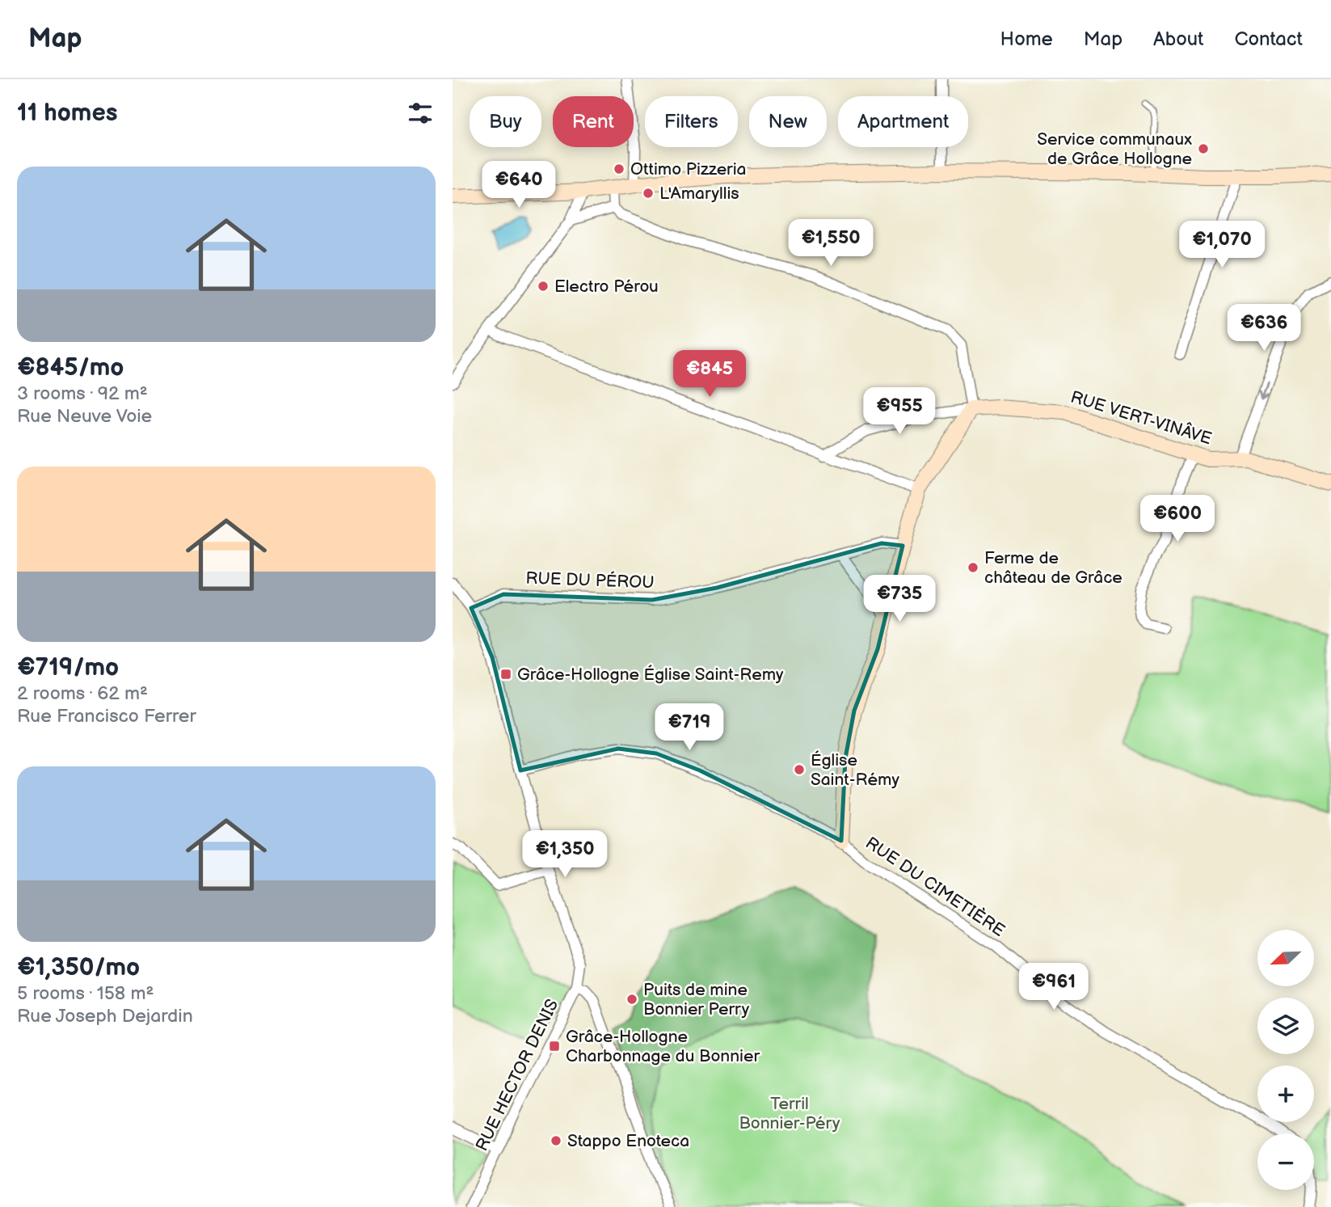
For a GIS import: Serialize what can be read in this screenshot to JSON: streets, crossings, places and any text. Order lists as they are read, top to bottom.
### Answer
{
  "streets": {
    "street": [
      "RUE VERT-VINÂVE",
      "RUE DU PÉROU",
      "RUE DU CIMETIÈRE",
      "RUE HECTOR DENIS"
    ]
  },
  "parks": ["Terril Bonnier-Péry"],
  "places": {
    "other": [
      "Service communaux de Grâce Hollogne",
      "Ottimo Pizzeria",
      "L'Amaryllis",
      "Electro Pérou",
      "Ferme de château de Grâce",
      "Église Saint-Rémy",
      "Puits de mine Bonnier Perry",
      "Stappo Enoteca"
    ],
    "transit": ["Grâce-Hollogne Église Saint-Remy", "Grâce-Hollogne Charbonnage du Bonnier"]
  },
  "north": "bottom left",
  "page": {
    "header": "Map",
    "nav": [
      "Home",
      "Map",
      "About",
      "Contact"
    ],
    "heading": "11 homes",
    "chip": [
      "Buy",
      "Rent",
      "Filters",
      "New",
      "Apartment"
    ],
    "list": [
      {
        "name": "€845/mo",
        "note": "3 rooms · 92 m² · Rue Neuve Voie"
      },
      {
        "name": "€719/mo",
        "note": "2 rooms · 62 m² · Rue Francisco Ferrer"
      },
      {
        "name": "€1,350/mo",
        "note": "5 rooms · 158 m² · Rue Joseph Dejardin"
      }
    ],
    "price": [
      "€640",
      "€1,550",
      "€1,070",
      "€636",
      "€845",
      "€955",
      "€600",
      "€735",
      "€719",
      "€1,350",
      "€961"
    ],
    "map_buttons": ["+", "−"]
  }
}
